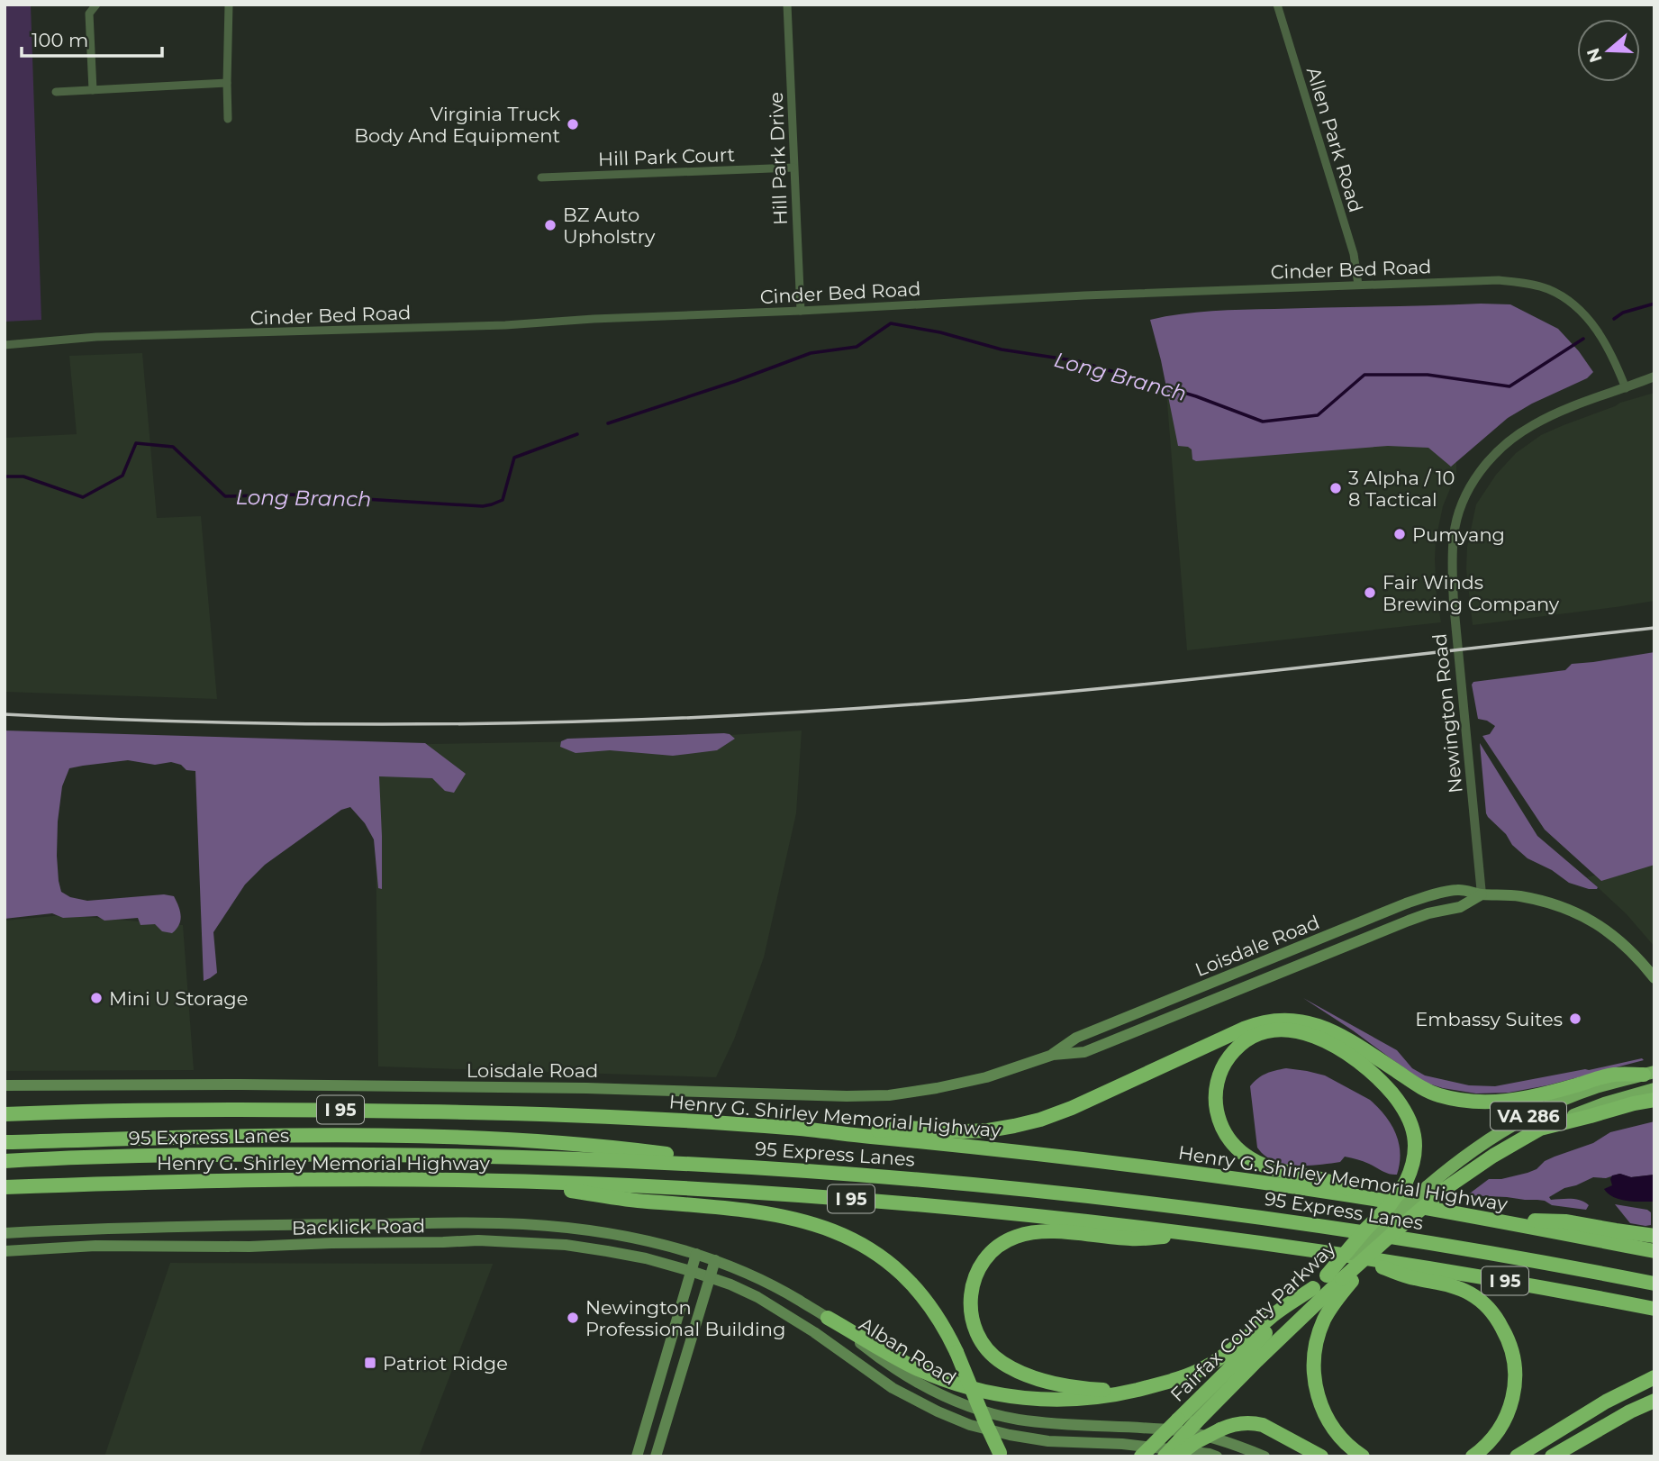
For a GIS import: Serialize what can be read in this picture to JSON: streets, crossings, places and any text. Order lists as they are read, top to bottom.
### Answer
{
  "streets": {
    "highway": [
      "I 95",
      "Henry G. Shirley Memorial Highway",
      "VA 286",
      "95 Express Lanes",
      "Fairfax County Parkway"
    ],
    "main road": ["Loisdale Road", "Backlick Road", "Alban Road"],
    "street": [
      "Allen Park Road",
      "Hill Park Court",
      "Hill Park Drive",
      "Cinder Bed Road",
      "Newington Road"
    ]
  },
  "crossings": [
    ["Allen Park Road", "Cinder Bed Road"],
    ["Hill Park Court", "Hill Park Drive"],
    ["Hill Park Drive", "Cinder Bed Road"],
    ["Cinder Bed Road", "Newington Road"],
    ["Newington Road", "Loisdale Road"],
    ["Backlick Road", "Alban Road"],
    ["Fairfax County Parkway", "Alban Road"]
  ],
  "water": ["Long Branch"],
  "places": {
    "other": [
      "Virginia Truck Body And Equipment",
      "BZ Auto Upholstry",
      "3 Alpha / 10 8 Tactical",
      "Pumyang",
      "Fair Winds Brewing Company",
      "Mini U Storage",
      "Embassy Suites",
      "Newington Professional Building"
    ],
    "transit": ["Patriot Ridge"]
  },
  "scale_bar": "100 m",
  "north": "left"
}
